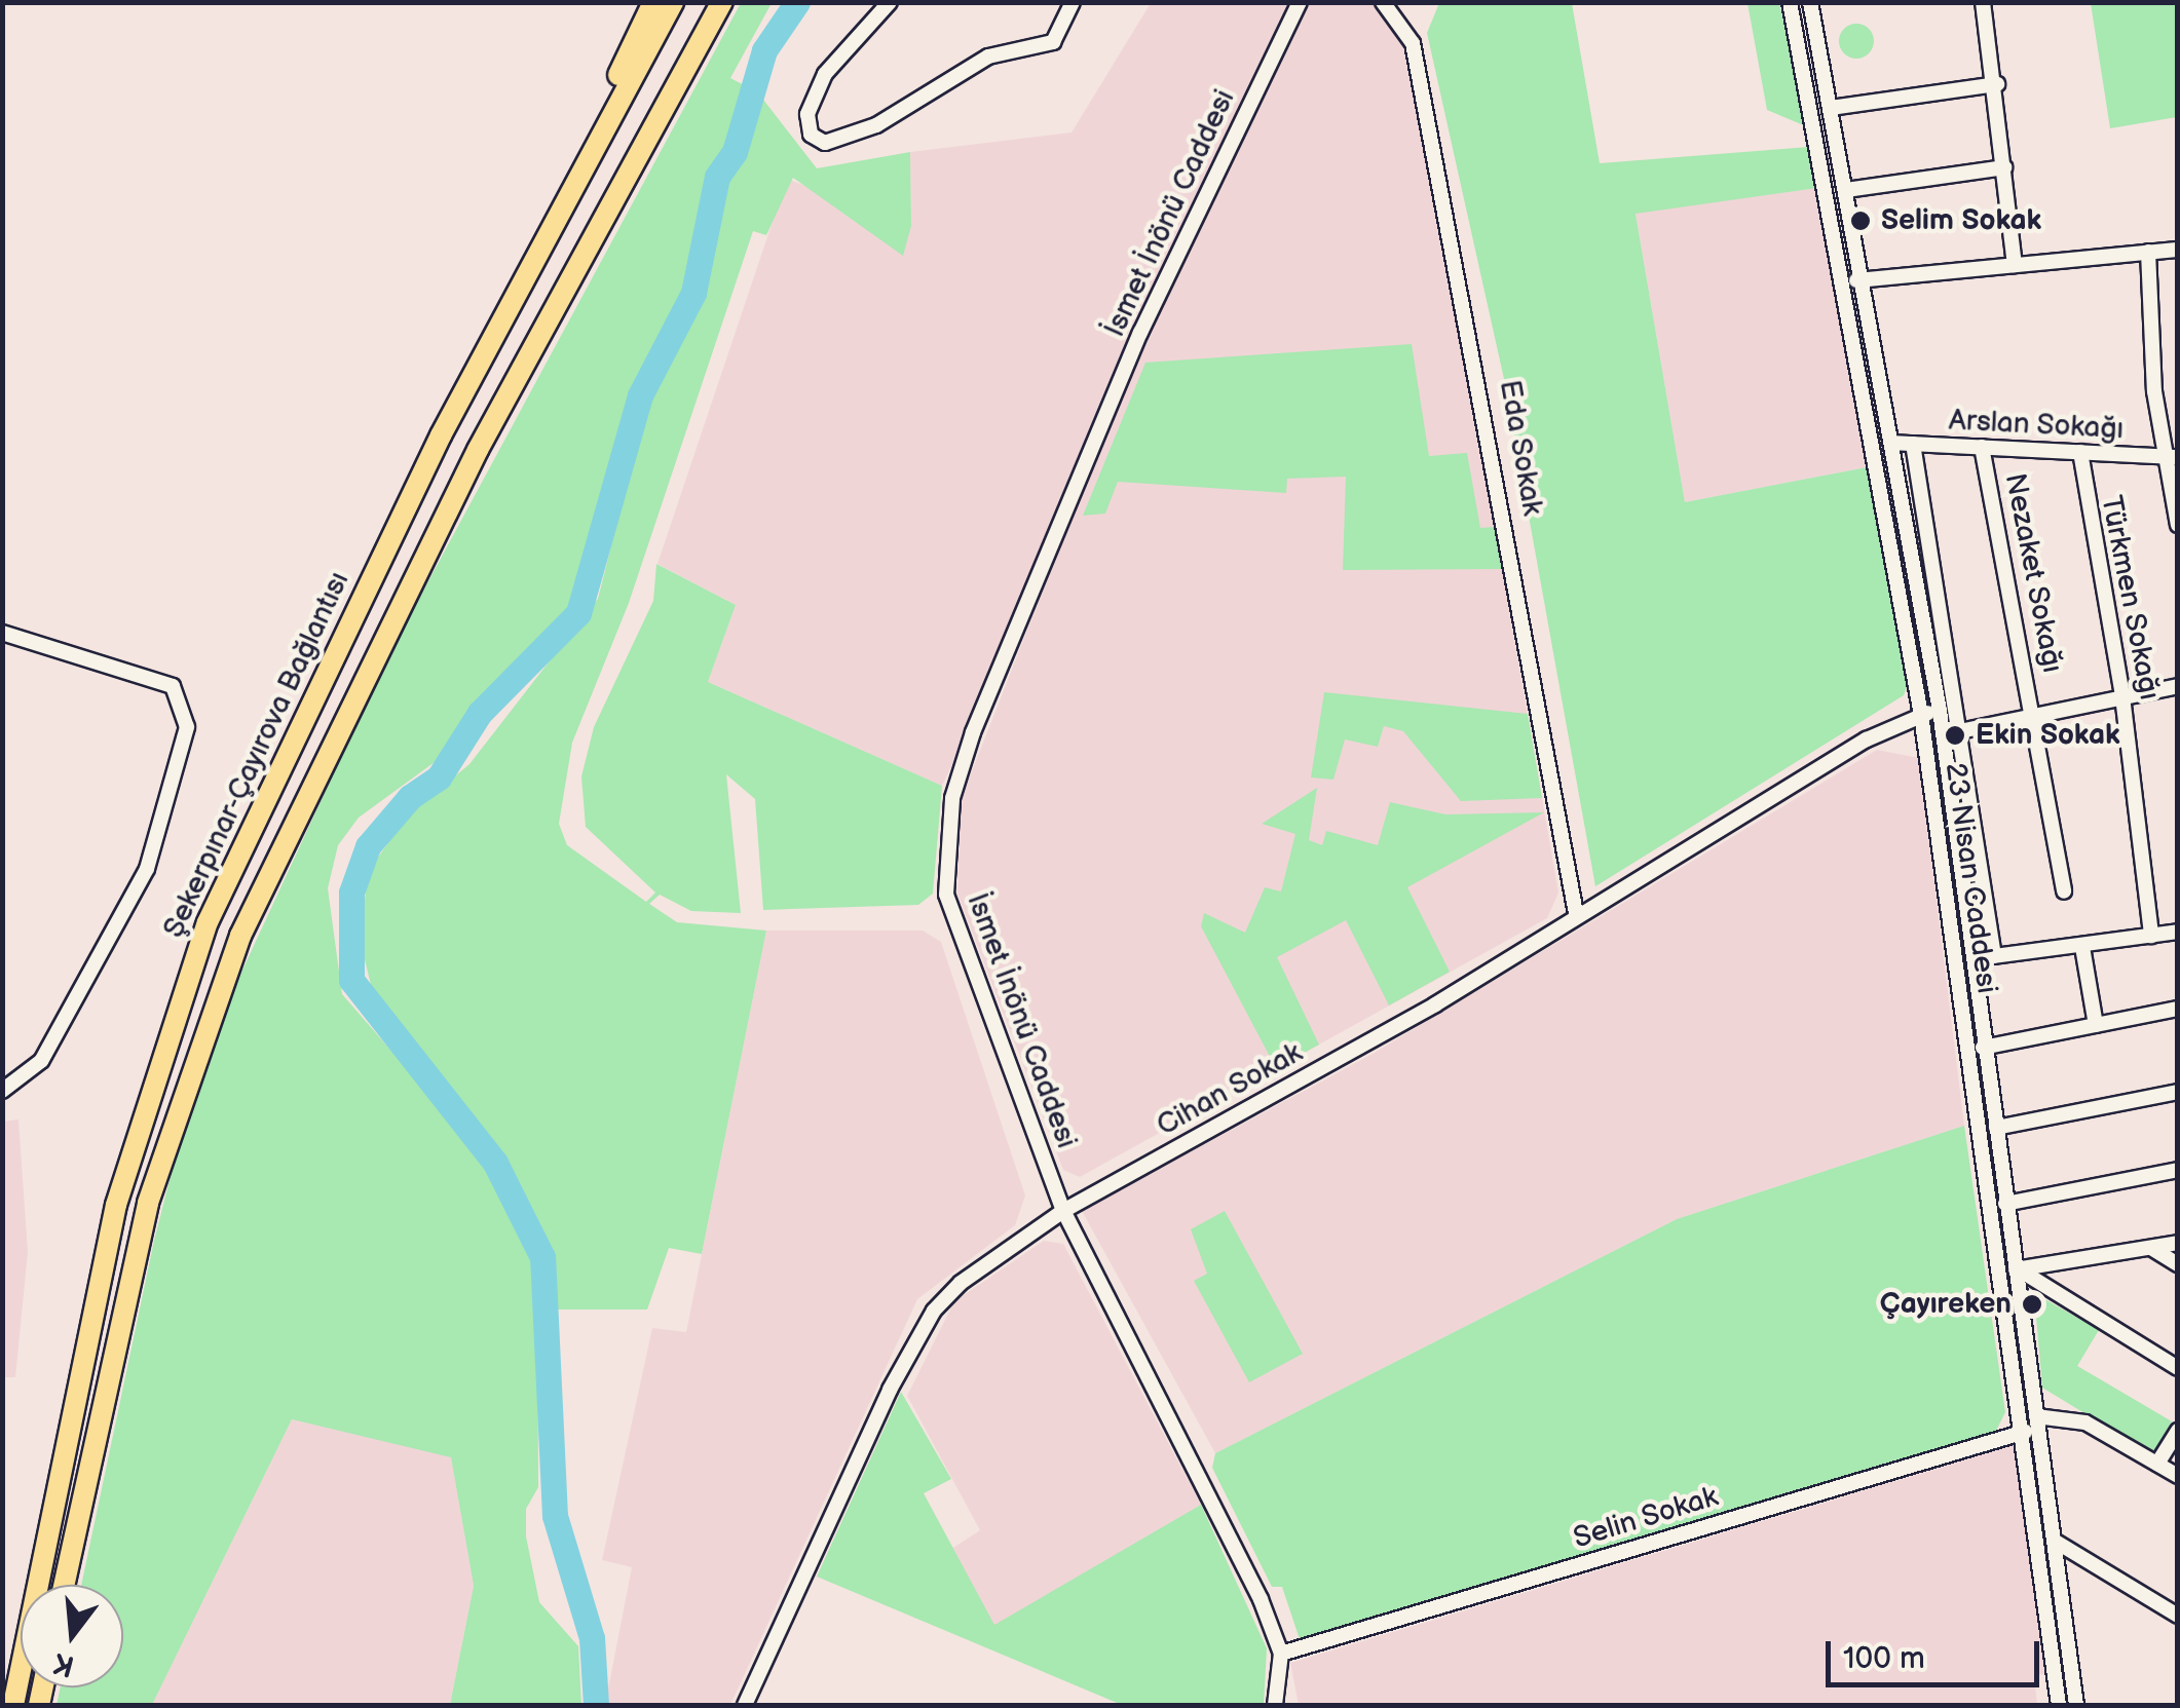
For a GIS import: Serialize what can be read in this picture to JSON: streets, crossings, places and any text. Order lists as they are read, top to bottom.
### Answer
{
  "streets": {
    "highway": ["Şekerpınar-Çayırova Bağlantısı"],
    "street": [
      "İsmet İnönü Caddesi",
      "Arslan Sokağı",
      "Eda Sokak",
      "Nezaket Sokağı",
      "Türkmen Sokağı",
      "23 Nisan Caddesi",
      "Cihan Sokak",
      "Selin Sokak"
    ]
  },
  "crossings": [
    ["İsmet İnönü Caddesi", "Cihan Sokak"],
    ["İsmet İnönü Caddesi", "Selin Sokak"],
    ["Arslan Sokağı", "Nezaket Sokağı"],
    ["Arslan Sokağı", "Türkmen Sokağı"],
    ["Arslan Sokağı", "23 Nisan Caddesi"],
    ["Eda Sokak", "Cihan Sokak"],
    ["23 Nisan Caddesi", "Cihan Sokak"],
    ["23 Nisan Caddesi", "Selin Sokak"]
  ],
  "places": ["Selim Sokak", "Ekin Sokak", "Çayıreken"],
  "scale_bar": "100 m",
  "north": "bottom"
}
